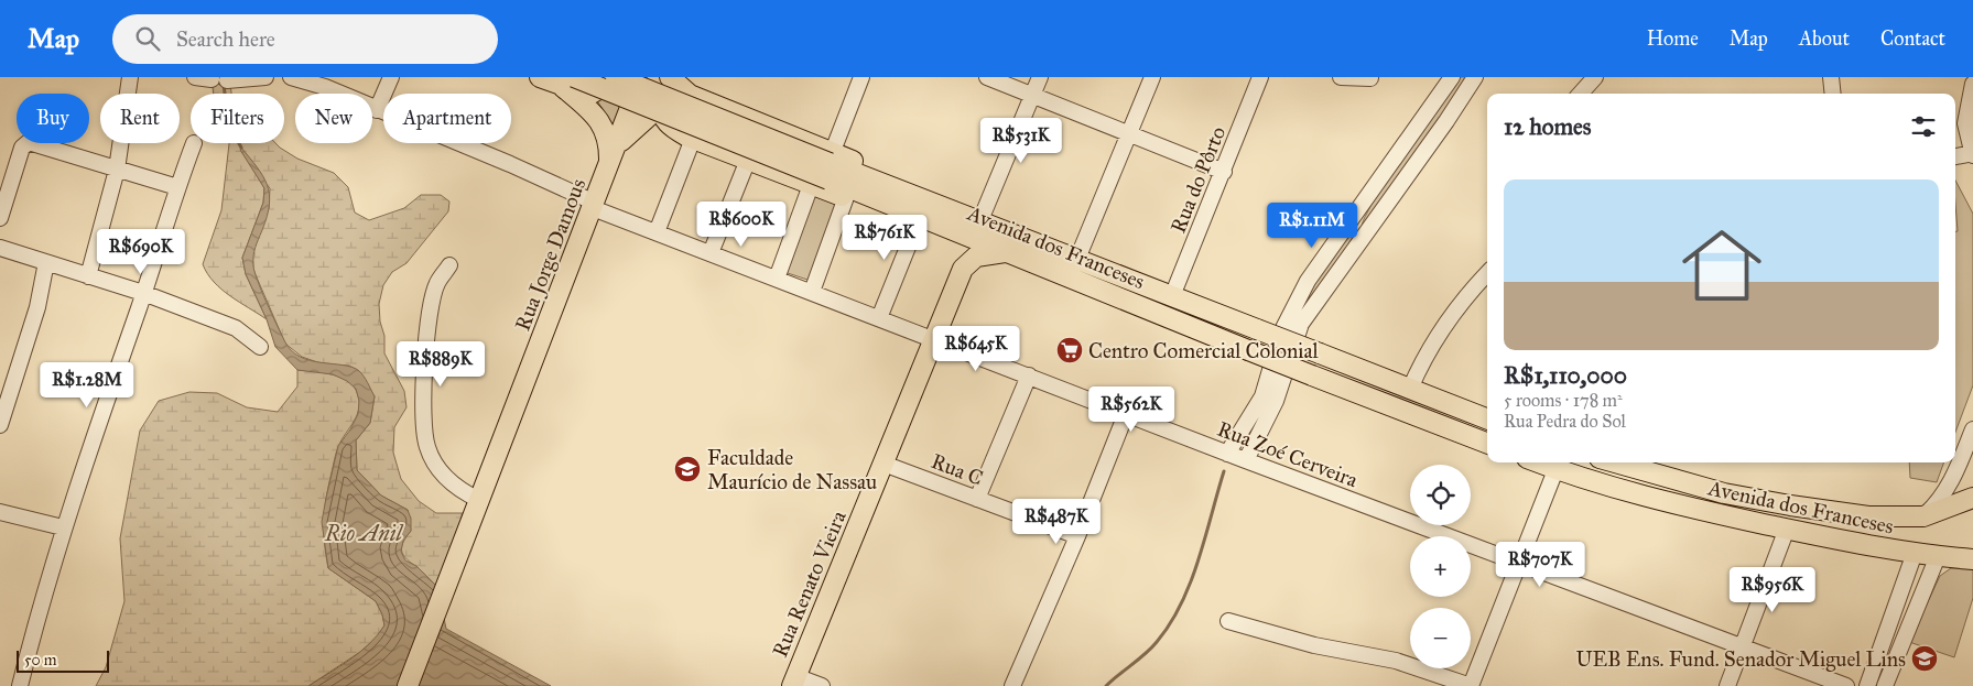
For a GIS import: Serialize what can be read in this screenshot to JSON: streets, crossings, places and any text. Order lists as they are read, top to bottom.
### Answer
{
  "streets": {
    "main road": ["Avenida dos Franceses", "Rua Jorge Damous", "Rua Renato Vieira"],
    "street": ["Rua do Pôrto", "Rua Zoé Cerveira", "Rua C"]
  },
  "crossings": [
    ["Rua do Pôrto", "Avenida dos Franceses"],
    ["Avenida dos Franceses", "Rua Renato Vieira"],
    ["Rua Jorge Damous", "Rua Zoé Cerveira"],
    ["Rua Zoé Cerveira", "Rua Renato Vieira"],
    ["Rua C", "Rua Renato Vieira"]
  ],
  "water": ["Rio Anil"],
  "places": {
    "supermarket": ["Centro Comercial Colonial"],
    "school or university": ["Faculdade Maurício de Nassau", "UEB Ens. Fund. Senador Miguel Lins"]
  },
  "scale_bar": "50 m",
  "page": {
    "header": "Map",
    "search": "Search here",
    "nav": [
      "Home",
      "Map",
      "About",
      "Contact"
    ],
    "chip": [
      "Buy",
      "Rent",
      "Filters",
      "New",
      "Apartment"
    ],
    "heading": "12 homes",
    "price": [
      "R$531K",
      "R$600K",
      "R$1.11M",
      "R$761K",
      "R$690K",
      "R$645K",
      "R$889K",
      "R$1.28M",
      "R$562K",
      "R$487K",
      "R$707K",
      "R$956K"
    ],
    "list": [
      {
        "name": "R$1,110,000",
        "note": "5 rooms · 178 m² · Rua Pedra do Sol"
      }
    ],
    "map_buttons": ["+", "−"],
    "scale": "50 m"
  }
}
